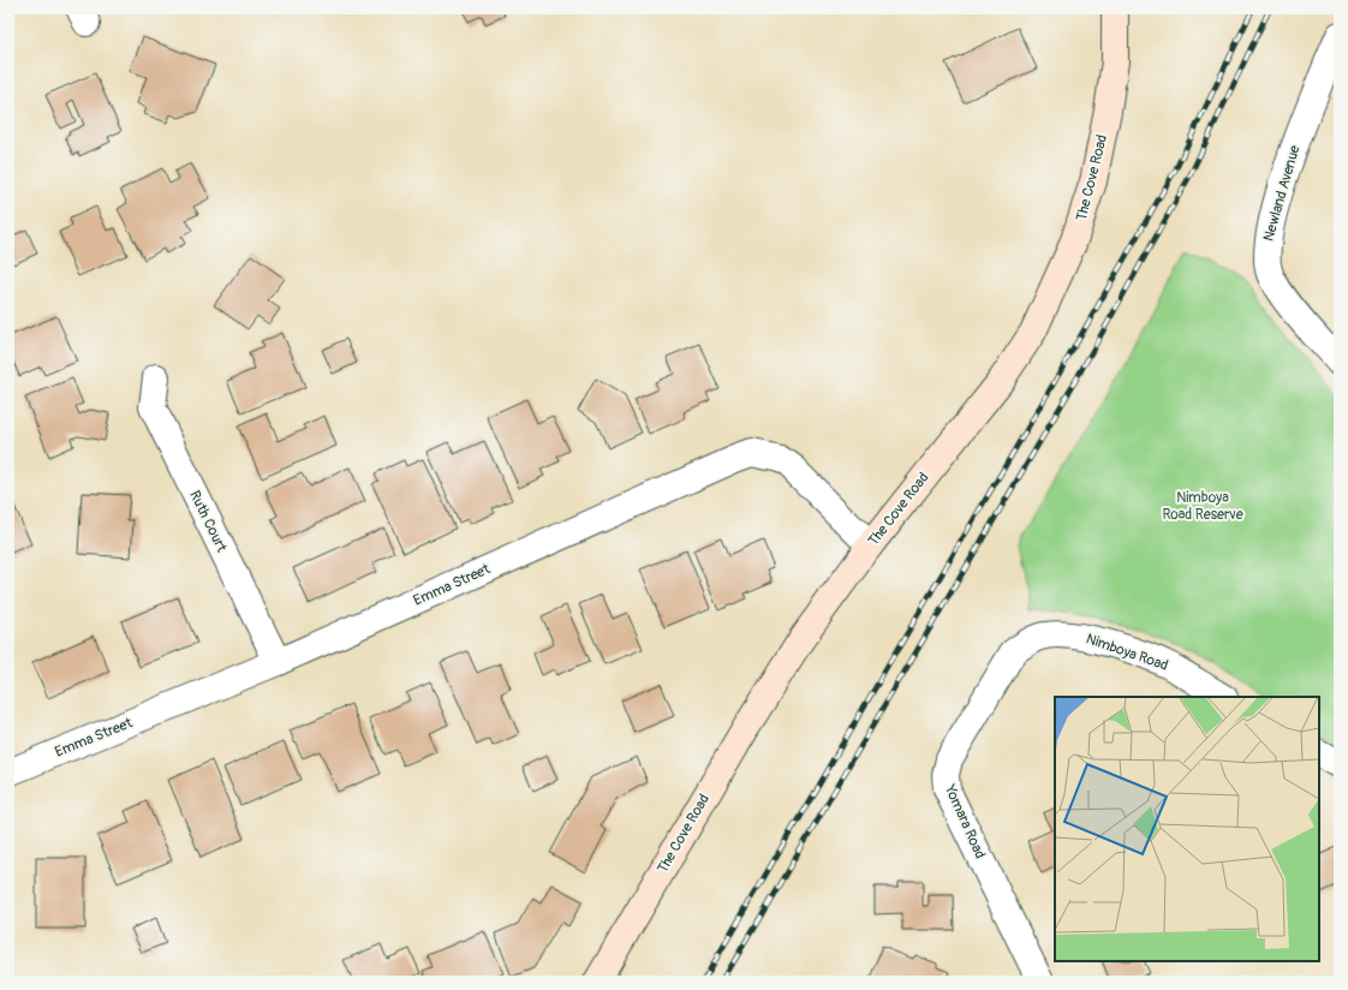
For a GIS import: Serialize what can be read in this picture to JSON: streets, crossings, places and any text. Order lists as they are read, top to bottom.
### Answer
{
  "streets": {
    "street": [
      "The Cove Road",
      "Newland Avenue",
      "Ruth Court",
      "Emma Street",
      "Nimboya Road",
      "Yomara Road"
    ]
  },
  "crossings": [
    ["The Cove Road", "Emma Street"],
    ["Ruth Court", "Emma Street"],
    ["Nimboya Road", "Yomara Road"]
  ],
  "parks": ["Nimboya Road Reserve"]
}
